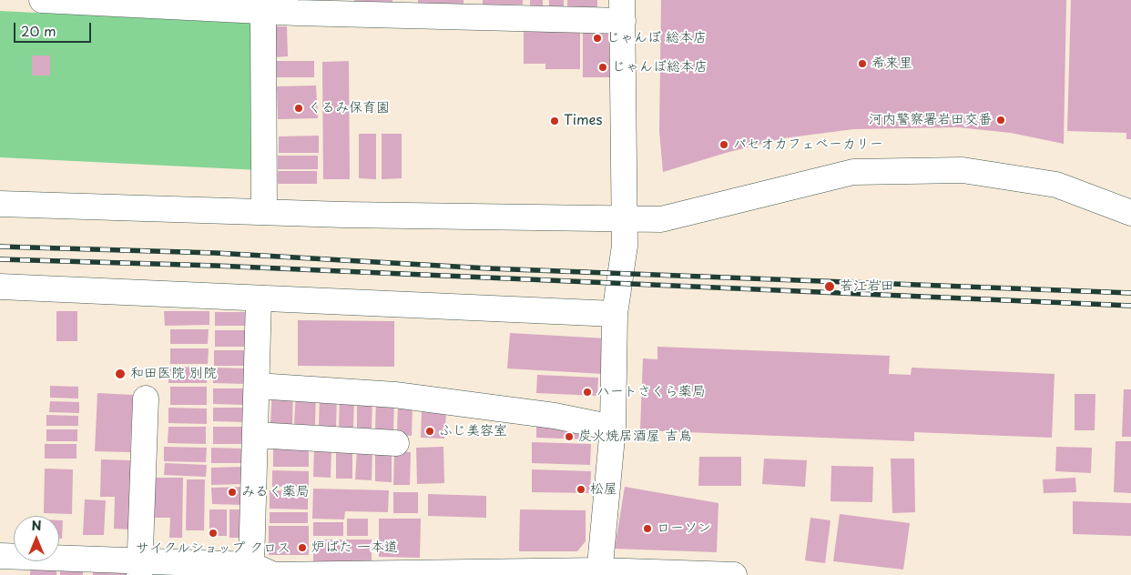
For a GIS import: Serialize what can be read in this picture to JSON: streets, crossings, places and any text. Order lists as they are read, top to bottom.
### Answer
{
  "places": [
    "じゃんぼ 総本店",
    "希来里",
    "じゃんぼ総本店",
    "くるみ保育園",
    "河内警察署岩田交番",
    "Times",
    "パセオカフェベーカリー",
    "若江岩田",
    "和田医院 別院",
    "ハートさくら薬局",
    "ふじ美容室",
    "炭火焼居酒屋 吉鳥",
    "松屋",
    "みるく薬局",
    "ローソン",
    "サイクルショップ クロス",
    "炉ばた 一本道"
  ],
  "scale_bar": "20 m",
  "north": "top"
}
